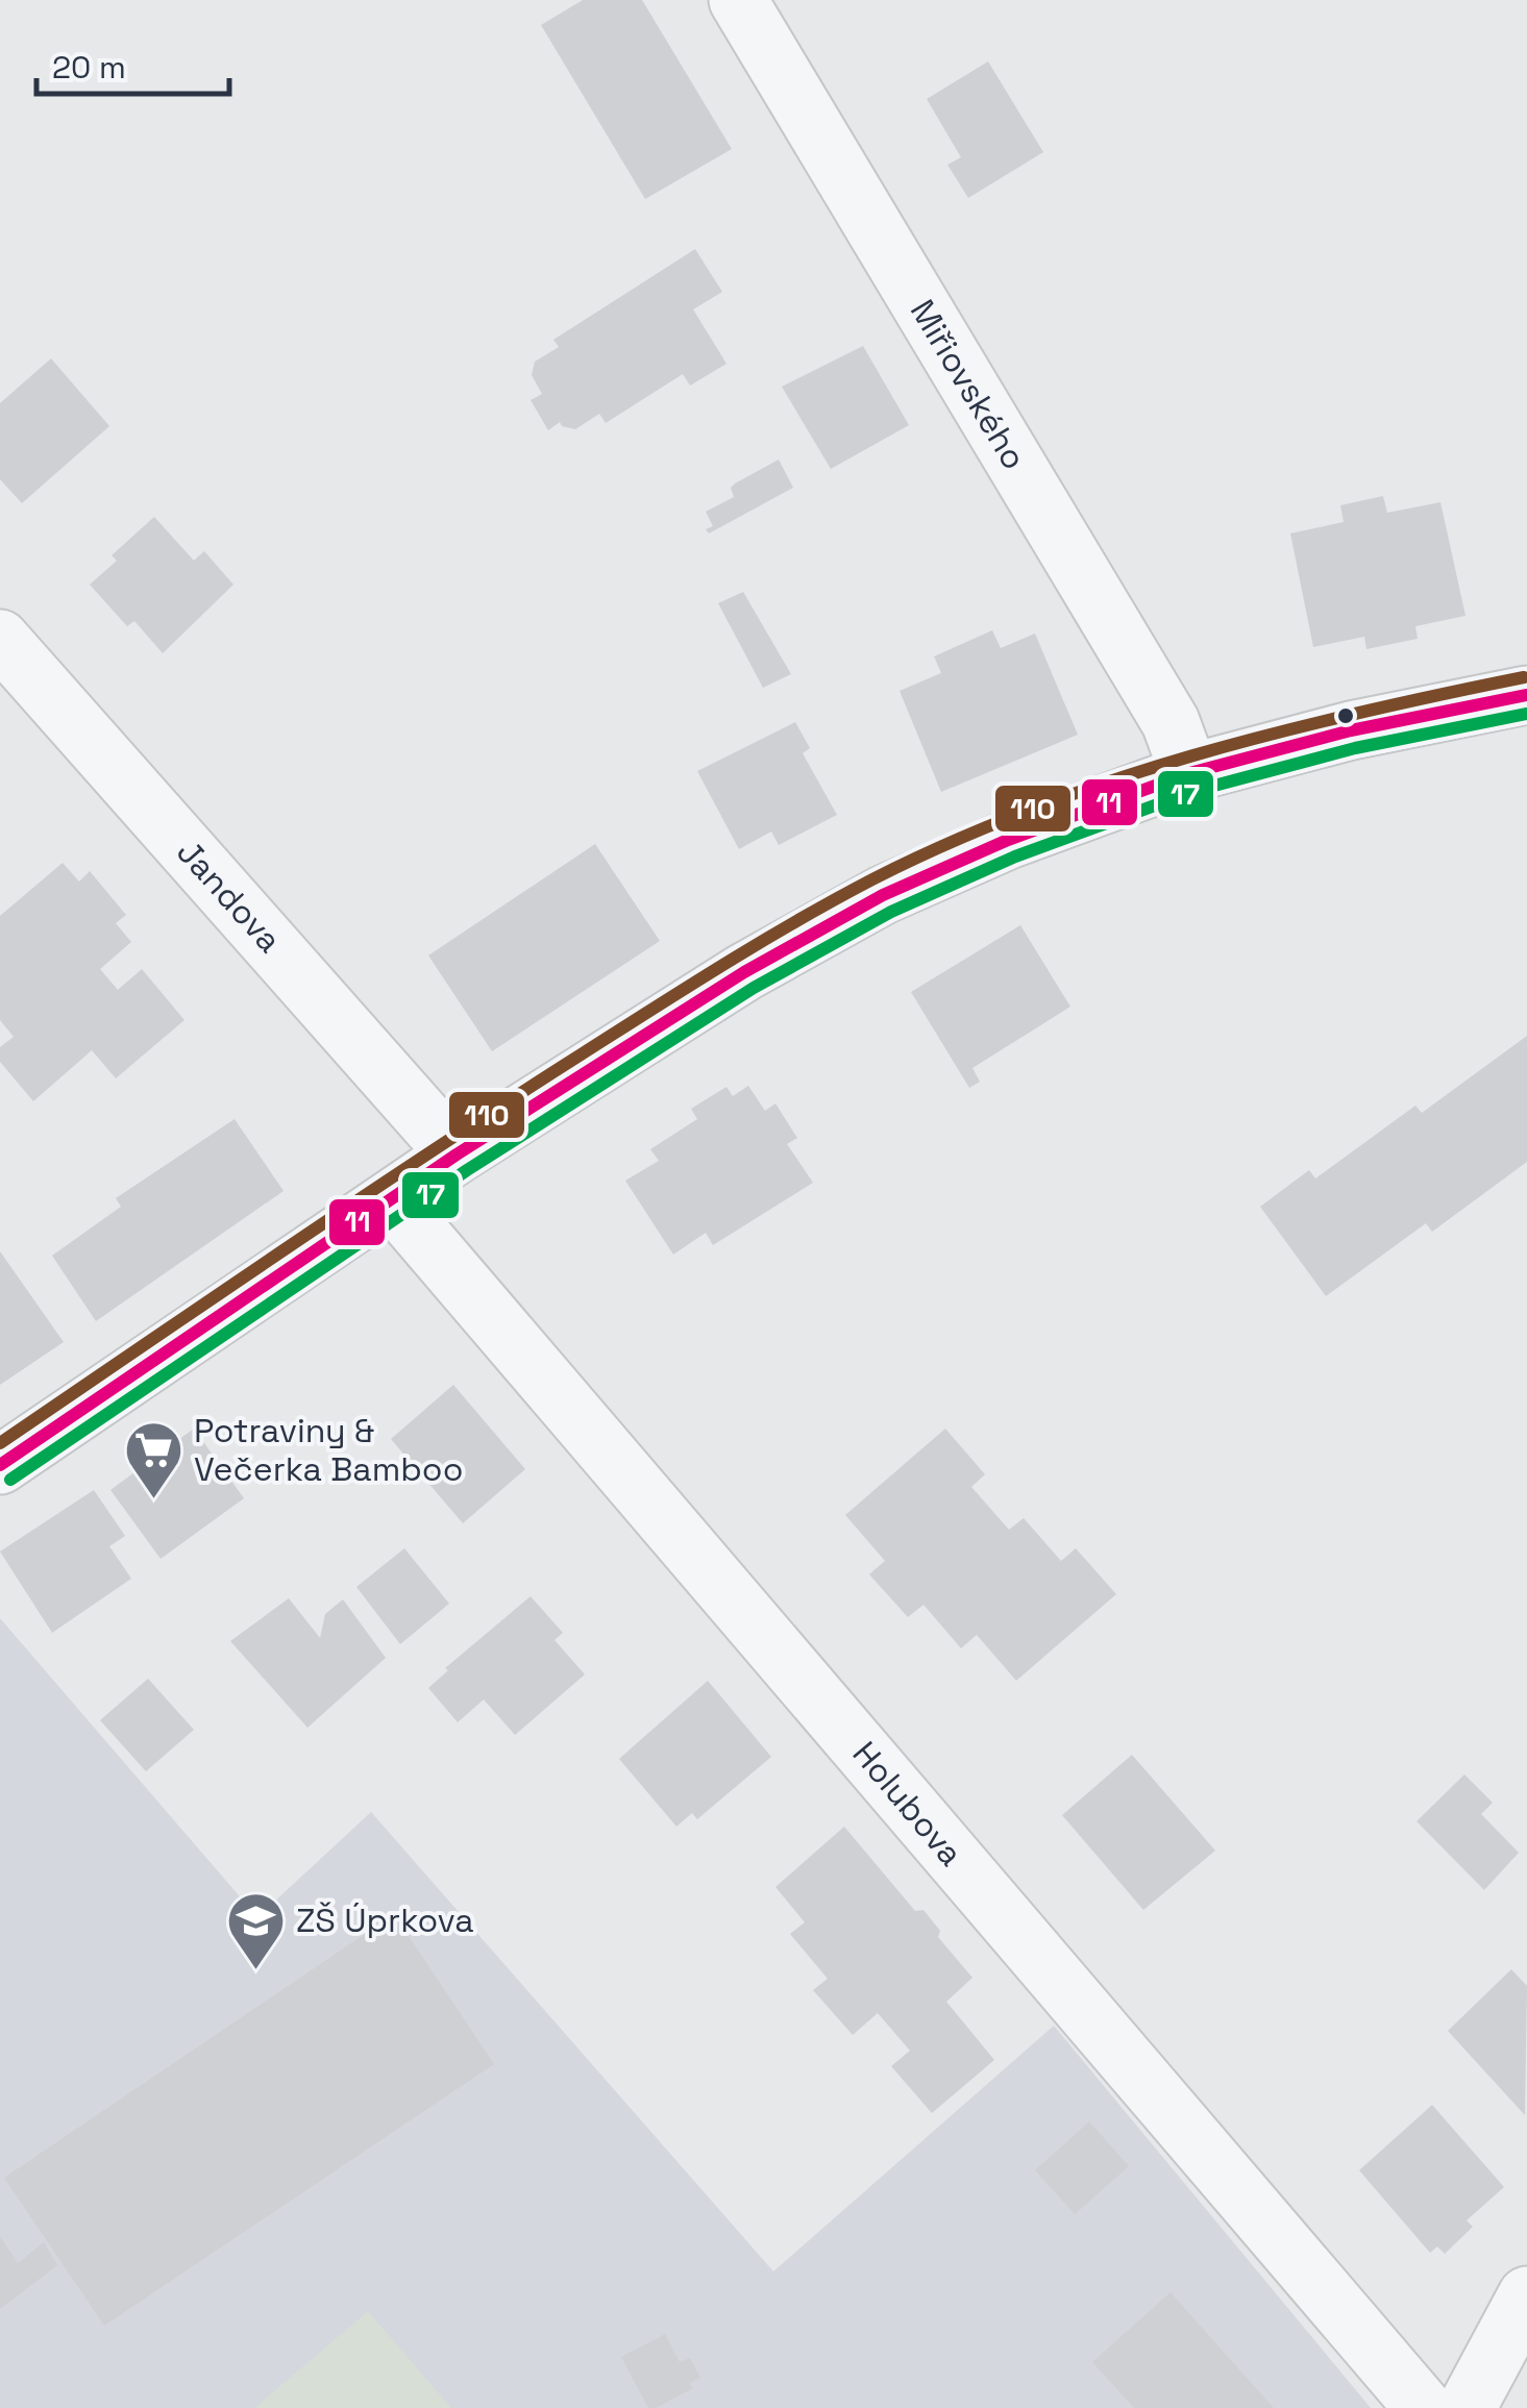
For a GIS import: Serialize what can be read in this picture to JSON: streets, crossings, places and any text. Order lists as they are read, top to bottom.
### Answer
{
  "streets": {
    "street": ["Miřiovského", "Jandova", "Holubova"]
  },
  "places": {
    "supermarket": ["Potraviny & Večerka Bamboo"],
    "school or university": ["ZŠ Úprkova"]
  },
  "lines": ["transit line 110", "transit line 11", "transit line 17"],
  "scale_bar": "20 m"
}
